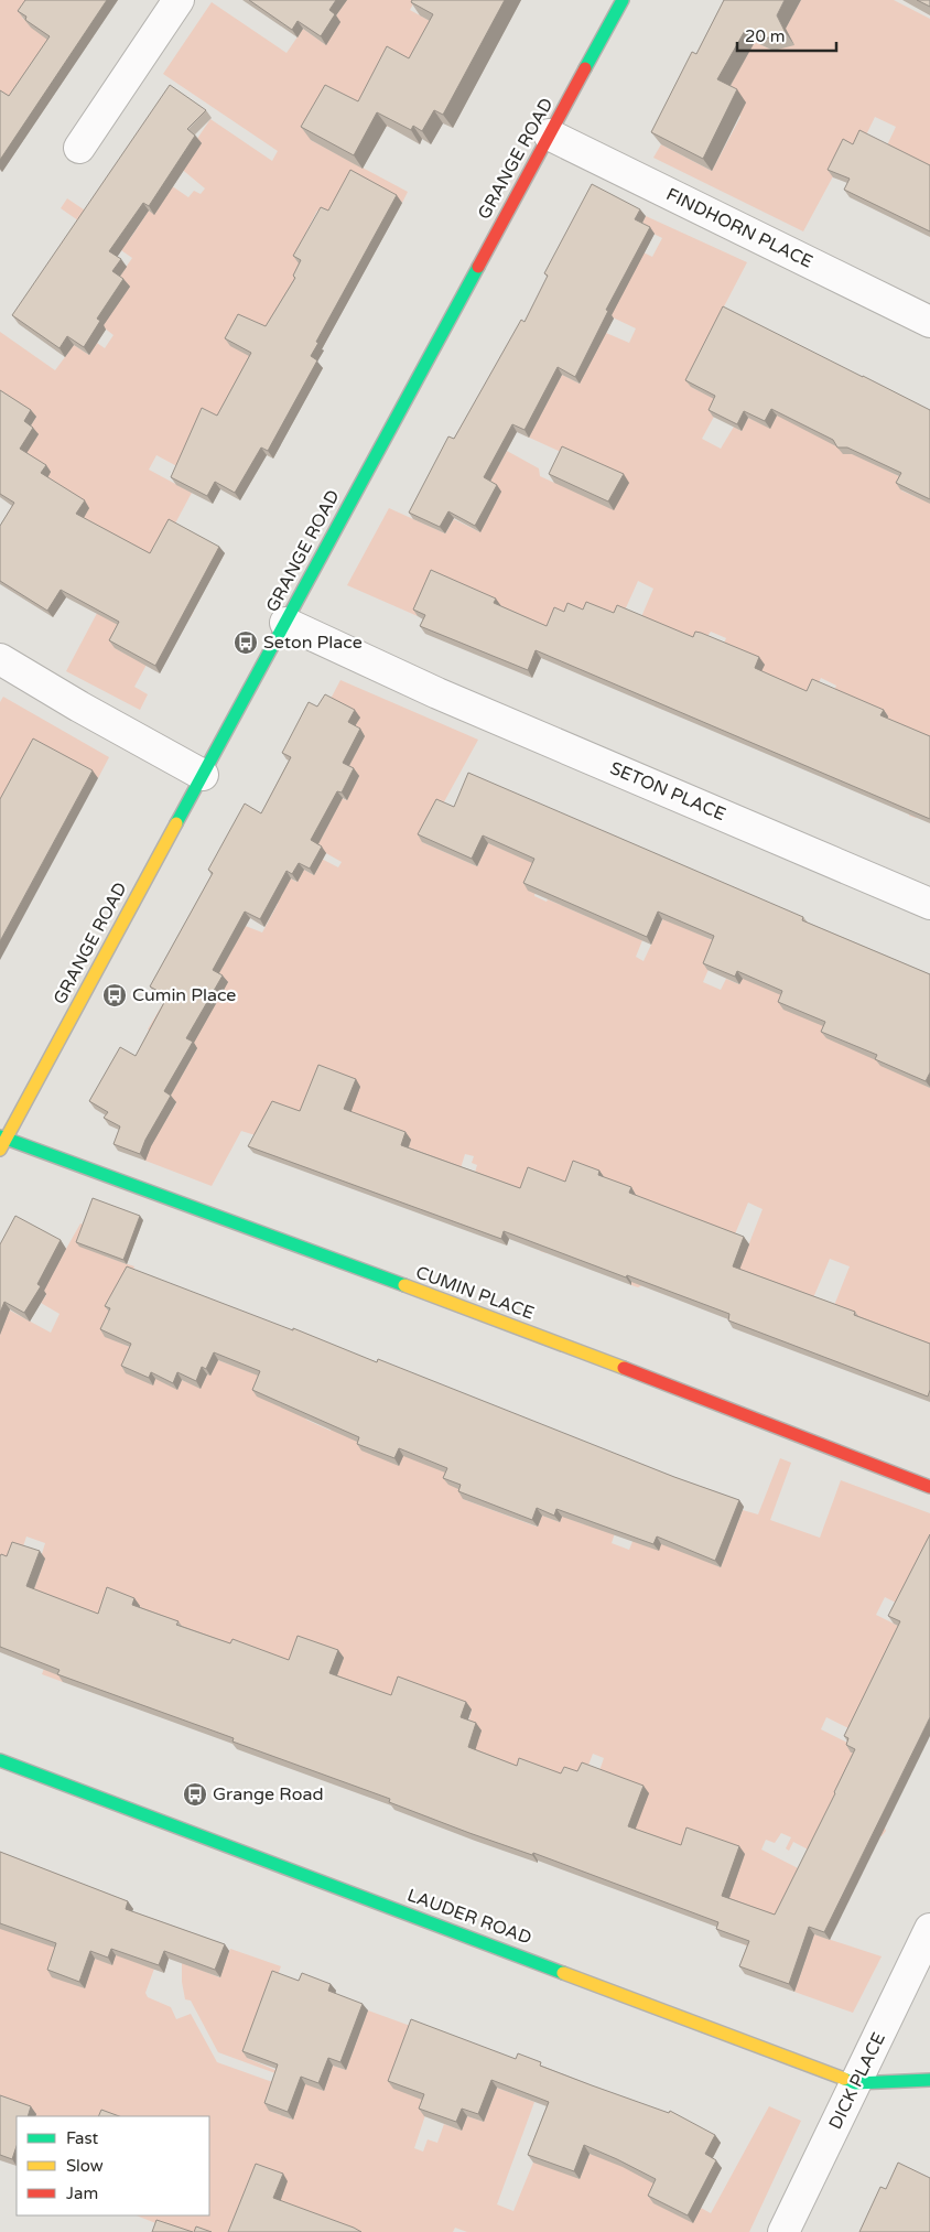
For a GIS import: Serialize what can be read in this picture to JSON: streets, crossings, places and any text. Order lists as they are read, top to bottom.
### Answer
{
  "streets": {
    "street": [
      "GRANGE ROAD",
      "FINDHORN PLACE",
      "SETON PLACE",
      "CUMIN PLACE",
      "LAUDER ROAD",
      "DICK PLACE"
    ]
  },
  "crossings": [
    ["GRANGE ROAD", "FINDHORN PLACE"],
    ["GRANGE ROAD", "SETON PLACE"],
    ["GRANGE ROAD", "CUMIN PLACE"],
    ["LAUDER ROAD", "DICK PLACE"]
  ],
  "places": {
    "bus stop": ["Seton Place", "Cumin Place", "Grange Road"]
  },
  "legend": ["Fast", "Slow", "Jam"],
  "scale_bar": "20 m"
}
